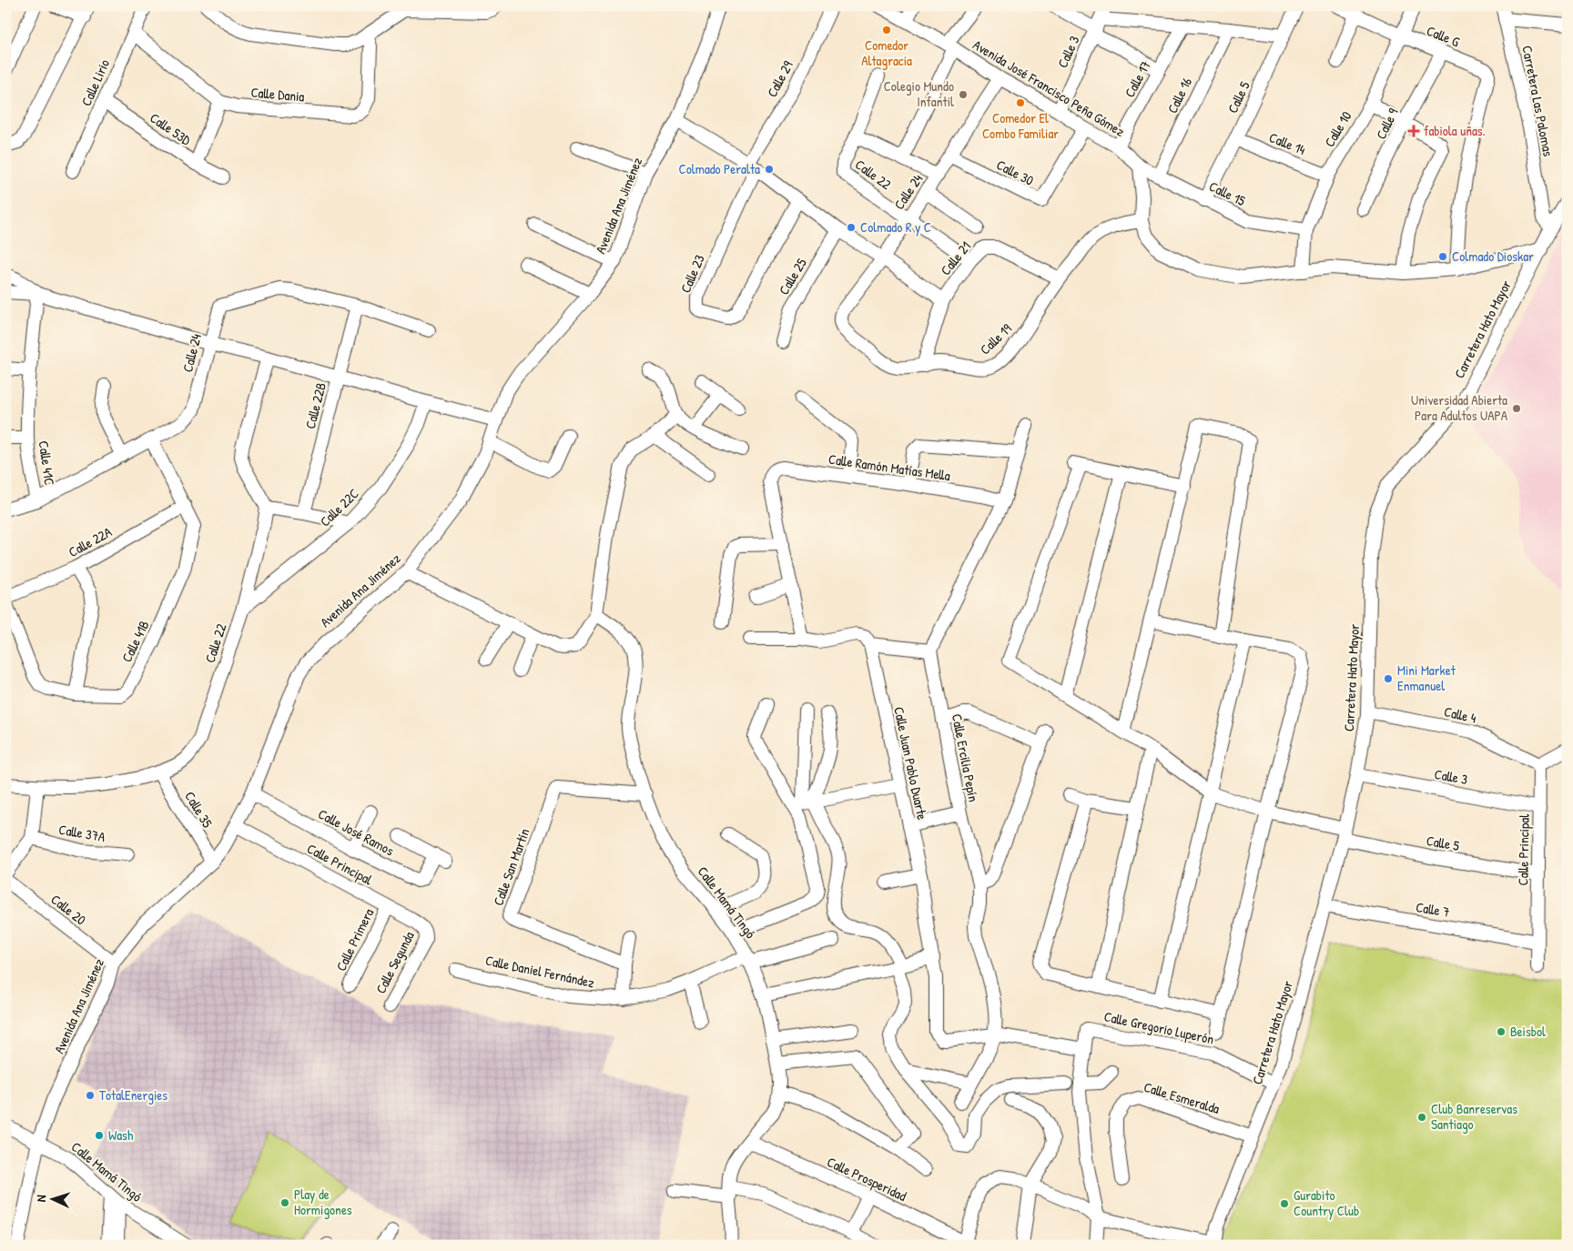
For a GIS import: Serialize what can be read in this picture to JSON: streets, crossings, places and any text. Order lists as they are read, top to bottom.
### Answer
{
  "streets": {
    "street": [
      "Calle G",
      "Calle 3",
      "Calle 29",
      "Calle 17",
      "Calle Lirio",
      "Avenida José Francisco Peña Gómez",
      "Calle Dania",
      "Calle 16",
      "Calle 5",
      "Carretera Las Palomas",
      "Calle 9",
      "Calle 53D",
      "Calle 10",
      "Calle 14",
      "Calle 30",
      "Calle 22",
      "Calle 24",
      "Calle 15",
      "Avenida Ana Jiménez",
      "Calle 21",
      "Calle 23",
      "Calle 25",
      "Carretera Hato Mayor",
      "Calle 19",
      "Calle 22B",
      "Calle 41C",
      "Calle Ramón Matías Mella",
      "Calle 22C",
      "Calle 22A",
      "Calle 41B",
      "Calle 4",
      "Calle Ercilia Pepín",
      "Calle Juan Pablo Duarte",
      "Calle 35",
      "Calle José Ramos",
      "Calle 37A",
      "Calle Principal",
      "Calle San Martín",
      "Calle Mamá Tingó",
      "Calle 20",
      "Calle 7",
      "Calle Primera",
      "Calle Segunda",
      "Calle Daniel Fernández",
      "Calle Gregorio Luperón",
      "Calle Esmeralda",
      "Calle Prosperidad"
    ]
  },
  "crossings": [
    ["Calle G", "Calle 9"],
    ["Calle G", "Calle 10"],
    ["Calle 3", "Avenida José Francisco Peña Gómez"],
    ["Calle 3", "Carretera Hato Mayor"],
    ["Calle 3", "Calle Principal"],
    ["Calle 29", "Calle 23"],
    ["Calle 17", "Avenida José Francisco Peña Gómez"],
    ["Calle Lirio", "Calle Dania"],
    ["Calle Lirio", "Calle 53D"],
    ["Avenida José Francisco Peña Gómez", "Calle 30"],
    ["Avenida José Francisco Peña Gómez", "Calle 24"],
    ["Avenida José Francisco Peña Gómez", "Calle 15"],
    ["Calle 16", "Calle 15"],
    ["Calle 5", "Calle 14"],
    ["Calle 5", "Calle 15"],
    ["Calle 5", "Carretera Hato Mayor"],
    ["Calle 5", "Calle Principal"],
    ["Carretera Las Palomas", "Carretera Hato Mayor"],
    ["Calle 10", "Calle 14"],
    ["Calle 10", "Calle 15"],
    ["Calle 30", "Calle 24"],
    ["Calle 22", "Calle 24"],
    ["Calle 22", "Calle 21"],
    ["Calle 22", "Calle 22C"],
    ["Calle 22", "Calle 35"],
    ["Calle 24", "Calle 19"],
    ["Calle 24", "Calle 22B"],
    ["Calle 24", "Calle 41C"],
    ["Calle 24", "Calle 41B"],
    ["Avenida Ana Jiménez", "Calle 35"],
    ["Avenida Ana Jiménez", "Calle José Ramos"],
    ["Avenida Ana Jiménez", "Calle Principal"],
    ["Avenida Ana Jiménez", "Calle Mamá Tingó"],
    ["Avenida Ana Jiménez", "Calle 20"],
    ["Calle 21", "Calle 19"],
    ["Carretera Hato Mayor", "Calle 4"],
    ["Carretera Hato Mayor", "Calle 7"],
    ["Carretera Hato Mayor", "Calle Gregorio Luperón"],
    ["Carretera Hato Mayor", "Calle Esmeralda"],
    ["Calle 22A", "Calle 41B"],
    ["Calle 4", "Calle Principal"],
    ["Calle Ercilia Pepín", "Calle Juan Pablo Duarte"],
    ["Calle Principal", "Calle 7"],
    ["Calle Principal", "Calle Primera"],
    ["Calle Principal", "Calle Segunda"],
    ["Calle San Martín", "Calle Mamá Tingó"],
    ["Calle Mamá Tingó", "Calle Daniel Fernández"],
    ["Calle Mamá Tingó", "Calle Prosperidad"]
  ],
  "places": {
    "other": [
      "Comedor Altagracia",
      "Colegio Mundo Infantil",
      "Comedor El Combo Familiar",
      "Colmado Peralta",
      "Colmado R y C",
      "Colmado Dioskar",
      "Universidad Abierta Para Adultos UAPA",
      "Mini Market Enmanuel",
      "Beisbol",
      "TotalEnergies",
      "Club Banreservas Santiago",
      "Wash",
      "Play de Hormigones",
      "Gurabito Country Club"
    ],
    "health": ["fabiola uñas."]
  },
  "north": "left"
}
